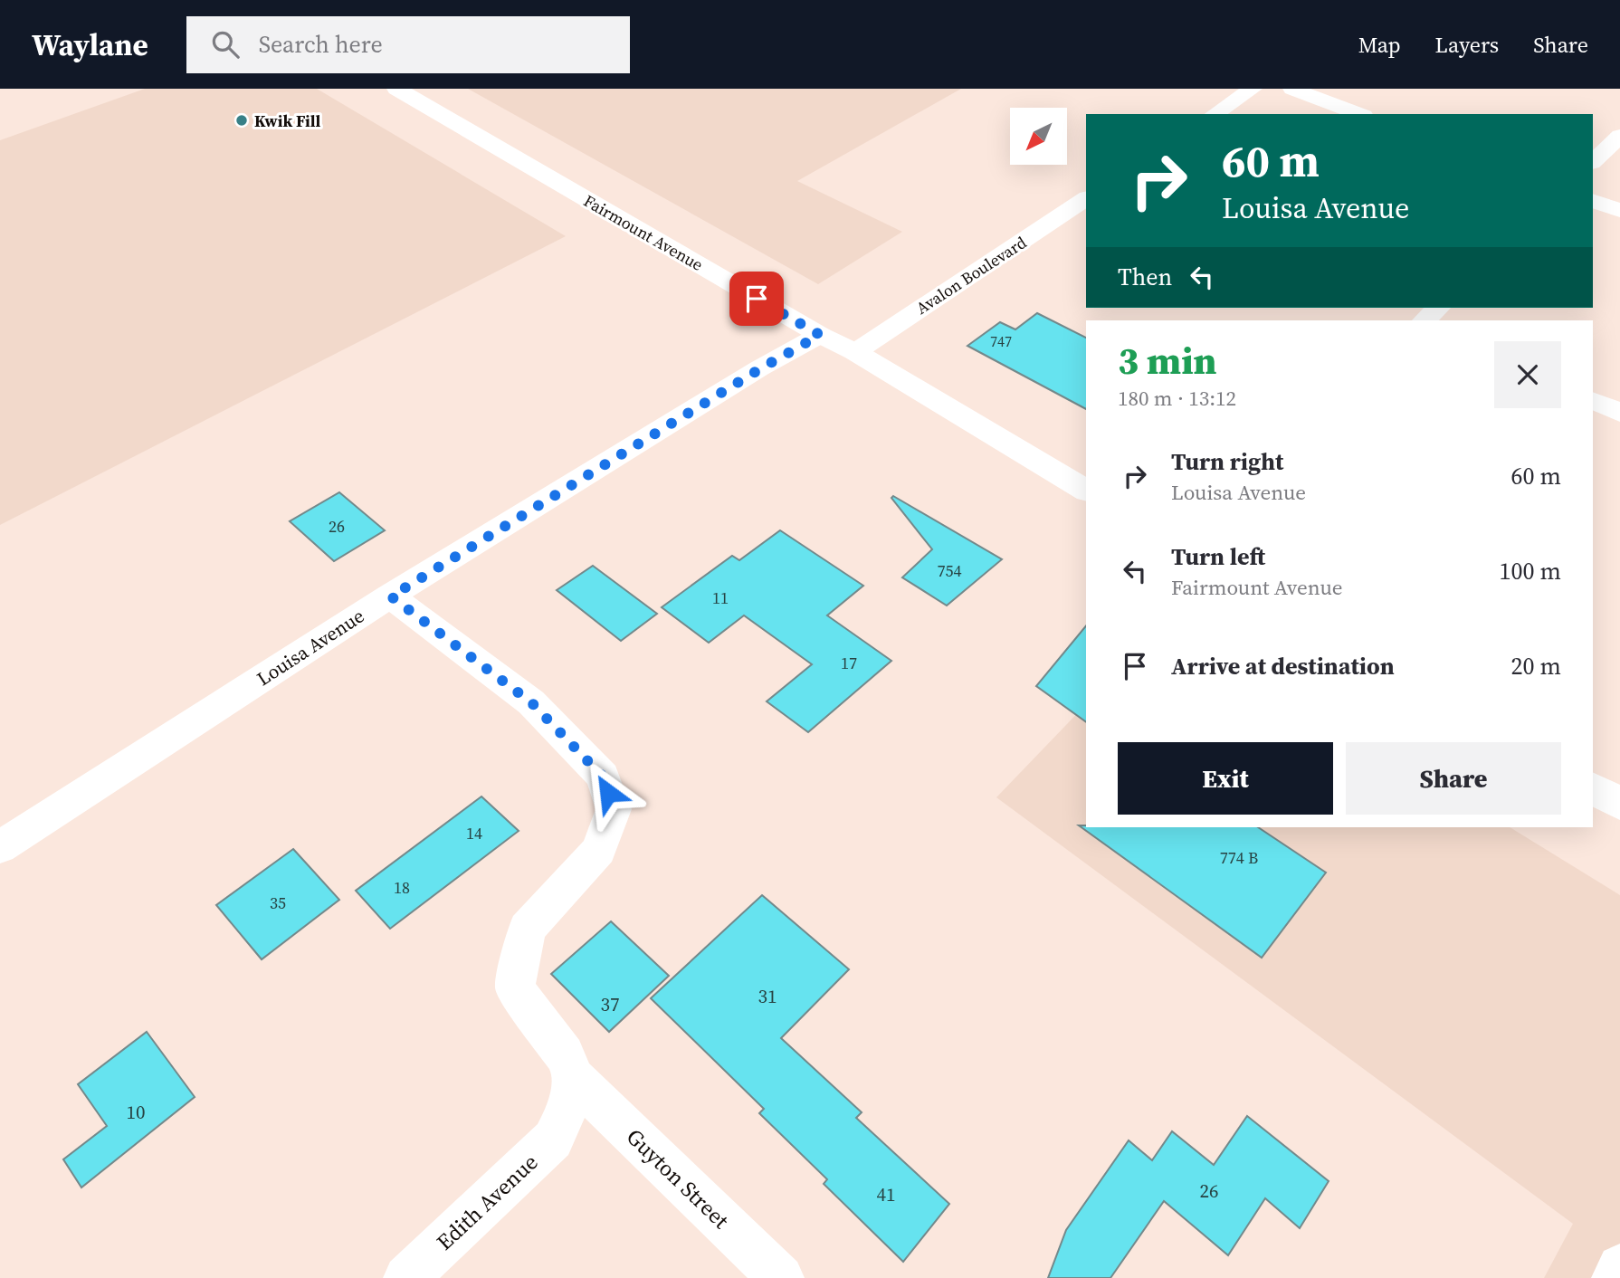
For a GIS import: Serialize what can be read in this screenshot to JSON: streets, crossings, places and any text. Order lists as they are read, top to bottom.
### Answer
{
  "streets": {
    "main road": ["Fairmount Avenue"],
    "street": [
      "Avalon Boulevard",
      "Louisa Avenue",
      "Guyton Street",
      "Edith Avenue"
    ]
  },
  "crossings": [
    ["Fairmount Avenue", "Avalon Boulevard"],
    ["Fairmount Avenue", "Louisa Avenue"],
    ["Louisa Avenue", "Guyton Street"],
    ["Guyton Street", "Edith Avenue"]
  ],
  "places": ["Kwik Fill"],
  "house_numbers": [
    "747",
    "26",
    "754",
    "11",
    "17",
    "14",
    "774 B",
    "18",
    "35",
    "31",
    "37",
    "10",
    "26",
    "41"
  ],
  "north": "bottom left",
  "page": {
    "header": "Waylane",
    "search": "Search here",
    "nav": ["Map", "Layers", "Share"],
    "turn": ["60 m", "Louisa Avenue"],
    "then": "Then",
    "heading": ["3 min", "180 m · 13:12"],
    "list": [
      {
        "name": "Turn right",
        "note": "Louisa Avenue",
        "value": "60 m"
      },
      {
        "name": "Turn left",
        "note": "Fairmount Avenue",
        "value": "100 m"
      },
      {
        "name": "Arrive at destination",
        "value": "20 m"
      }
    ],
    "buttons": ["Exit", "Share"]
  }
}
